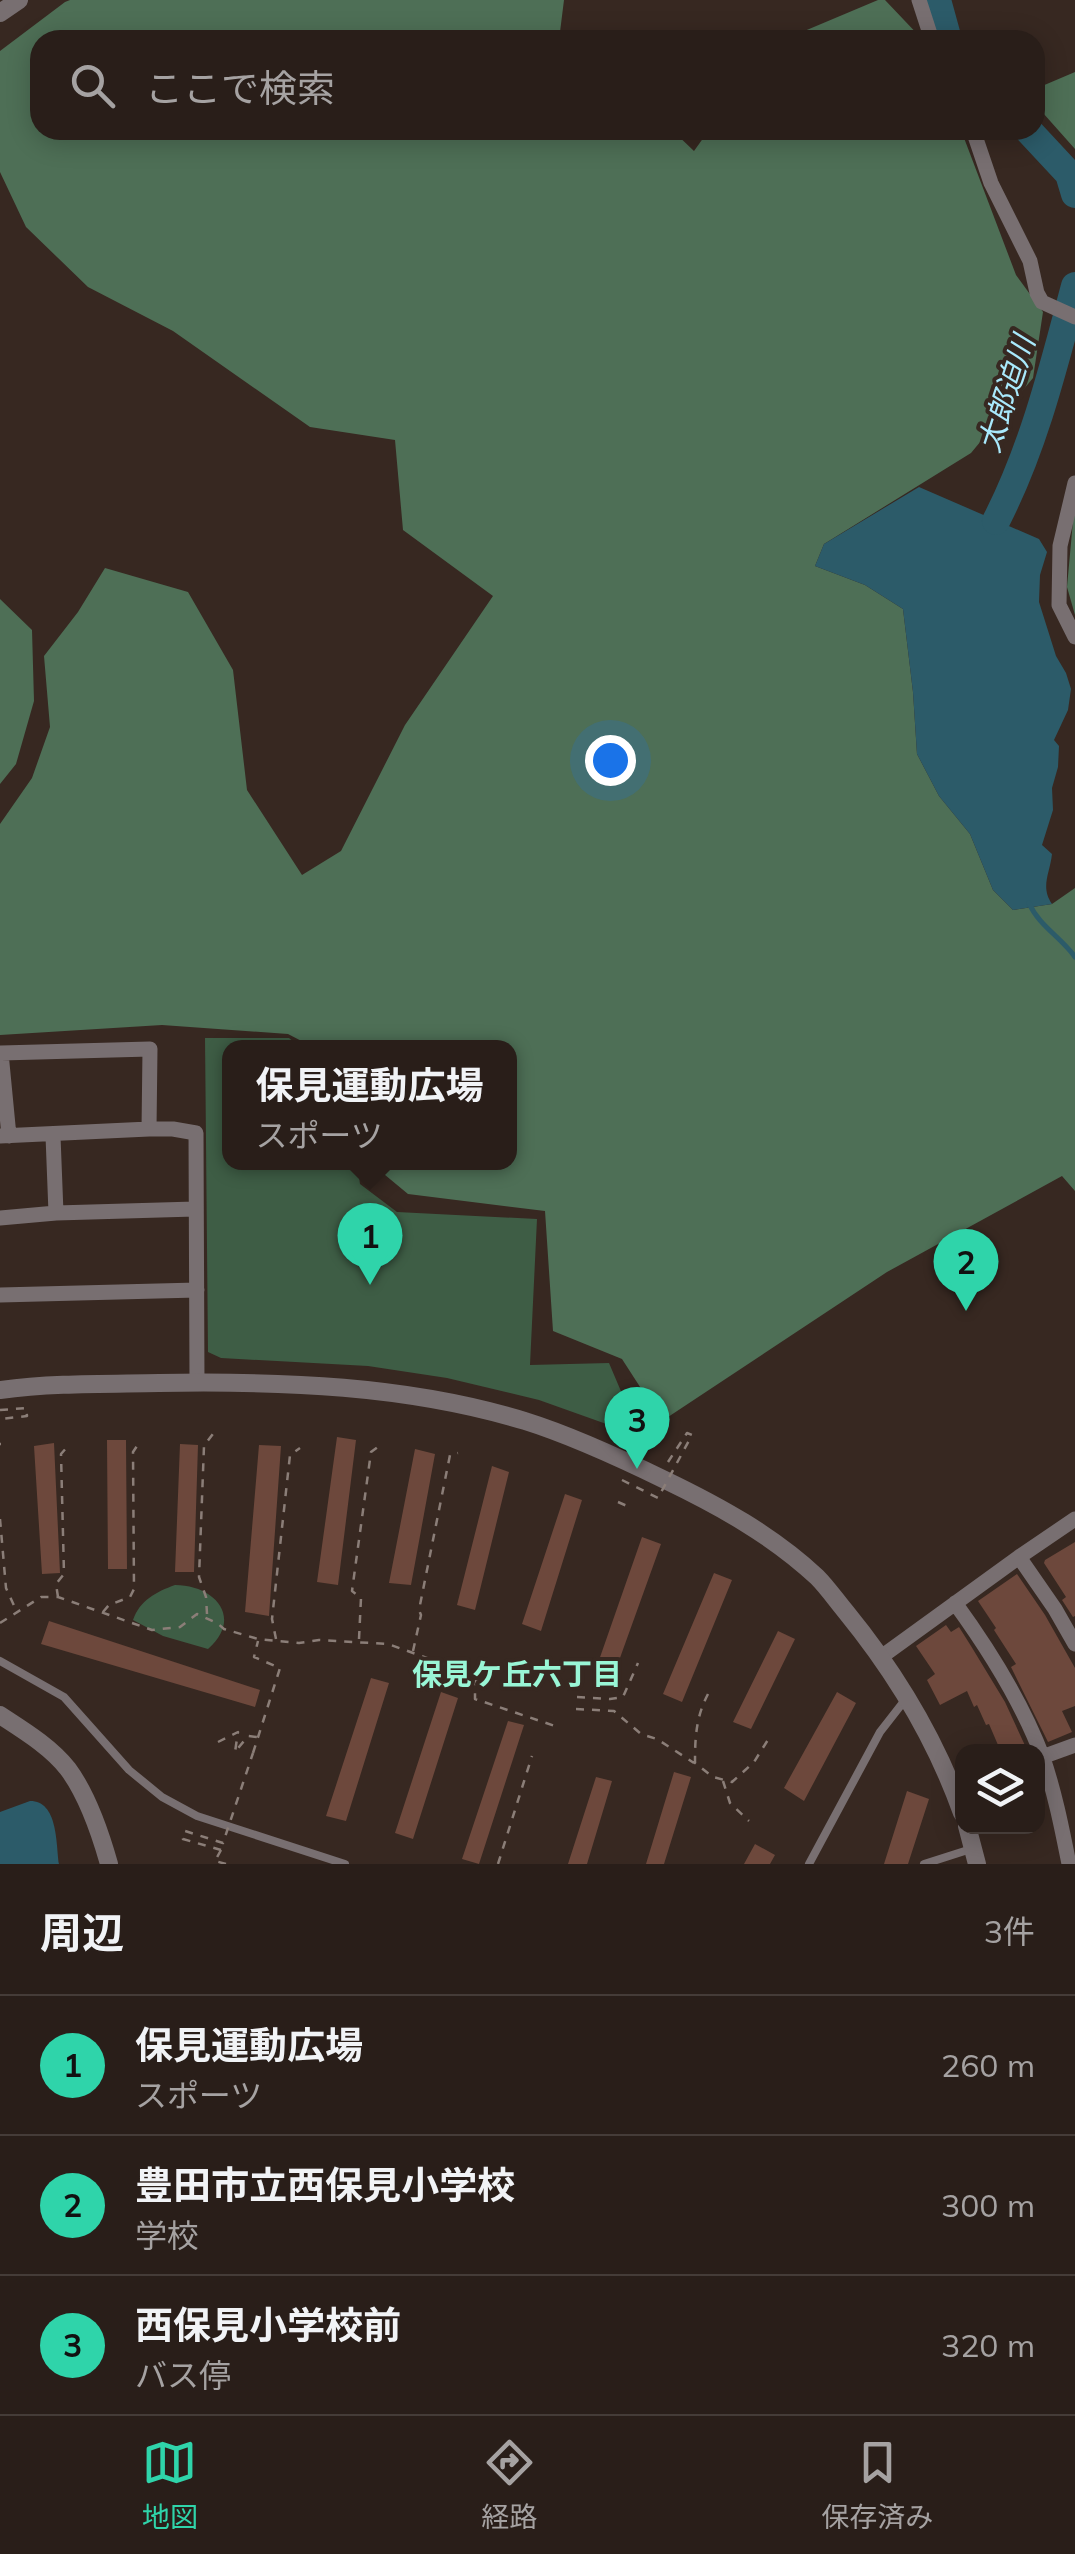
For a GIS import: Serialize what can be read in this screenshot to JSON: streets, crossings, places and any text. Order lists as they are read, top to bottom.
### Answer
{
  "districts": ["保見ケ丘六丁目"],
  "water": ["太郎迫川"],
  "page": {
    "search": "ここで検索",
    "popup": ["保見運動広場", "スポーツ"],
    "pins": ["1", "2", "3"],
    "heading": ["周辺", "3件"],
    "list": [
      {
        "mark": "1",
        "name": "保見運動広場",
        "note": "スポーツ",
        "value": "260 m"
      },
      {
        "mark": "2",
        "name": "豊田市立西保見小学校",
        "note": "学校",
        "value": "300 m"
      },
      {
        "mark": "3",
        "name": "西保見小学校前",
        "note": "バス停",
        "value": "320 m"
      }
    ],
    "nav": ["地図", "経路", "保存済み"]
  }
}
